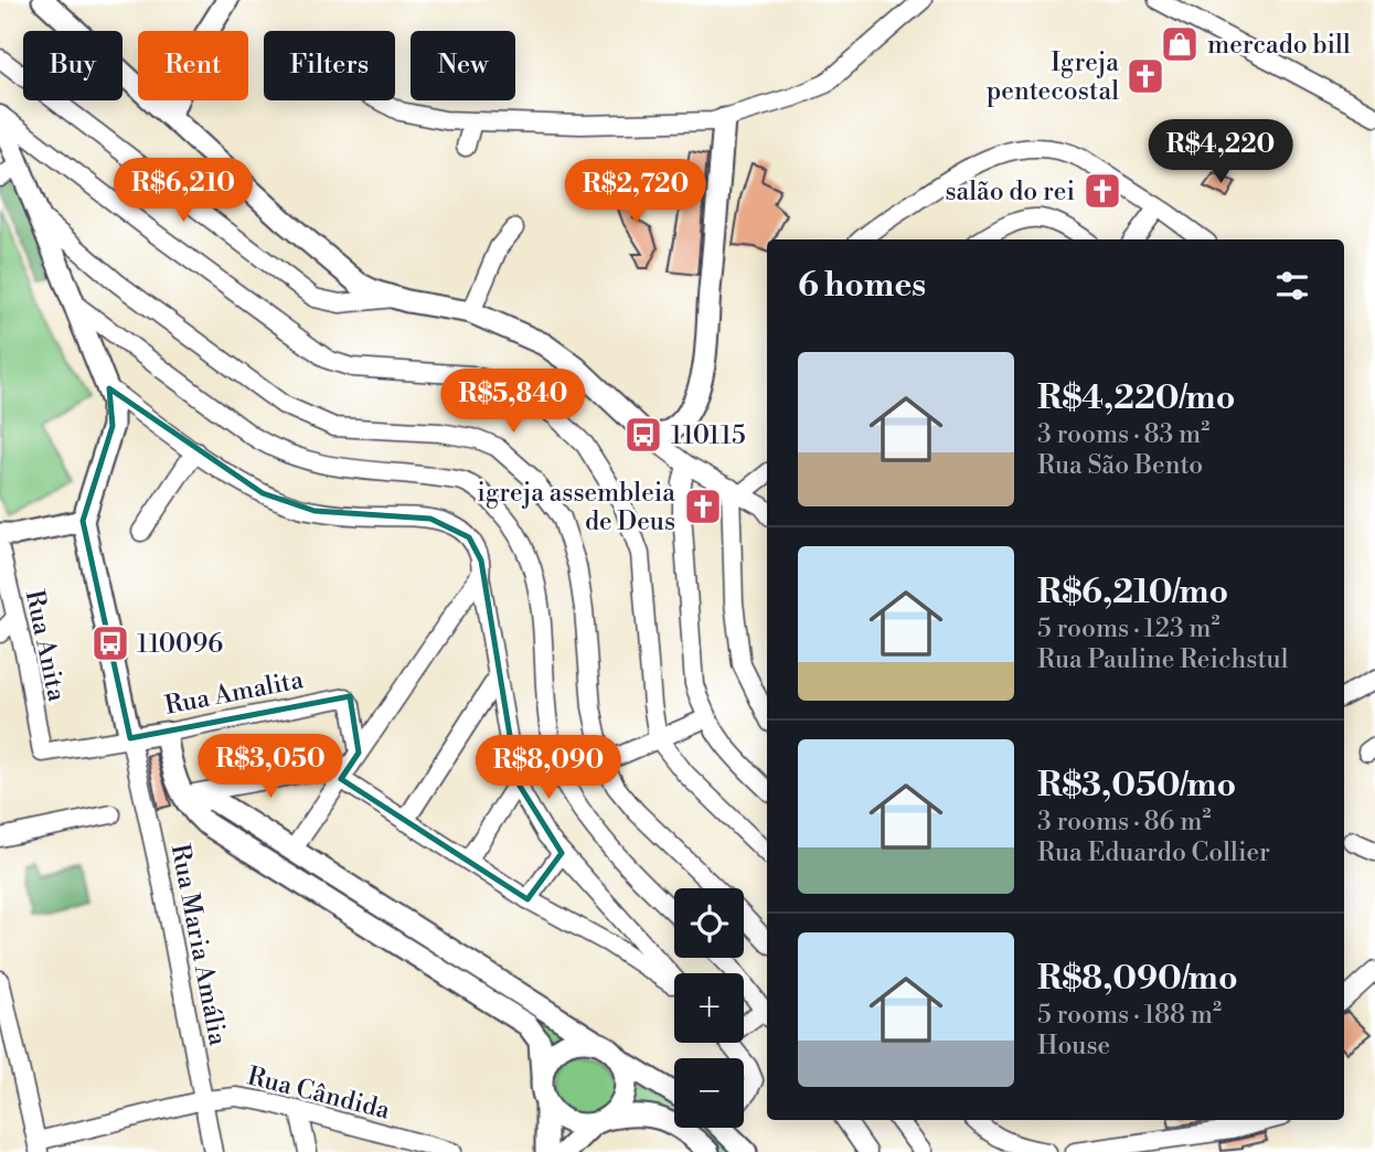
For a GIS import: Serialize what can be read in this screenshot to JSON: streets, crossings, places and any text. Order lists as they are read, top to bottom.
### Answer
{
  "streets": {
    "street": [
      "Rua Anita",
      "Rua Amalita",
      "Rua Maria Amália",
      "Rua Cândida"
    ]
  },
  "crossings": [
    ["Rua Anita", "Rua Amalita"],
    ["Rua Anita", "Rua Maria Amália"],
    ["Rua Amalita", "Rua Maria Amália"],
    ["Rua Maria Amália", "Rua Cândida"]
  ],
  "places": {
    "shop": ["mercado bill"],
    "church": ["Igreja pentecostal", "salão do rei", "igreja assembleia de Deus"],
    "bus stop": ["110115", "110096"]
  },
  "page": {
    "chip": [
      "Buy",
      "Rent",
      "Filters",
      "New"
    ],
    "price": [
      "R$4,220",
      "R$6,210",
      "R$2,720",
      "R$5,840",
      "R$3,050",
      "R$8,090"
    ],
    "heading": "6 homes",
    "list": [
      {
        "name": "R$4,220/mo",
        "note": "3 rooms · 83 m² · Rua São Bento"
      },
      {
        "name": "R$6,210/mo",
        "note": "5 rooms · 123 m² · Rua Pauline Reichstul"
      },
      {
        "name": "R$3,050/mo",
        "note": "3 rooms · 86 m² · Rua Eduardo Collier"
      },
      {
        "name": "R$8,090/mo",
        "note": "5 rooms · 188 m² · House"
      }
    ],
    "map_buttons": ["+", "−"]
  }
}
